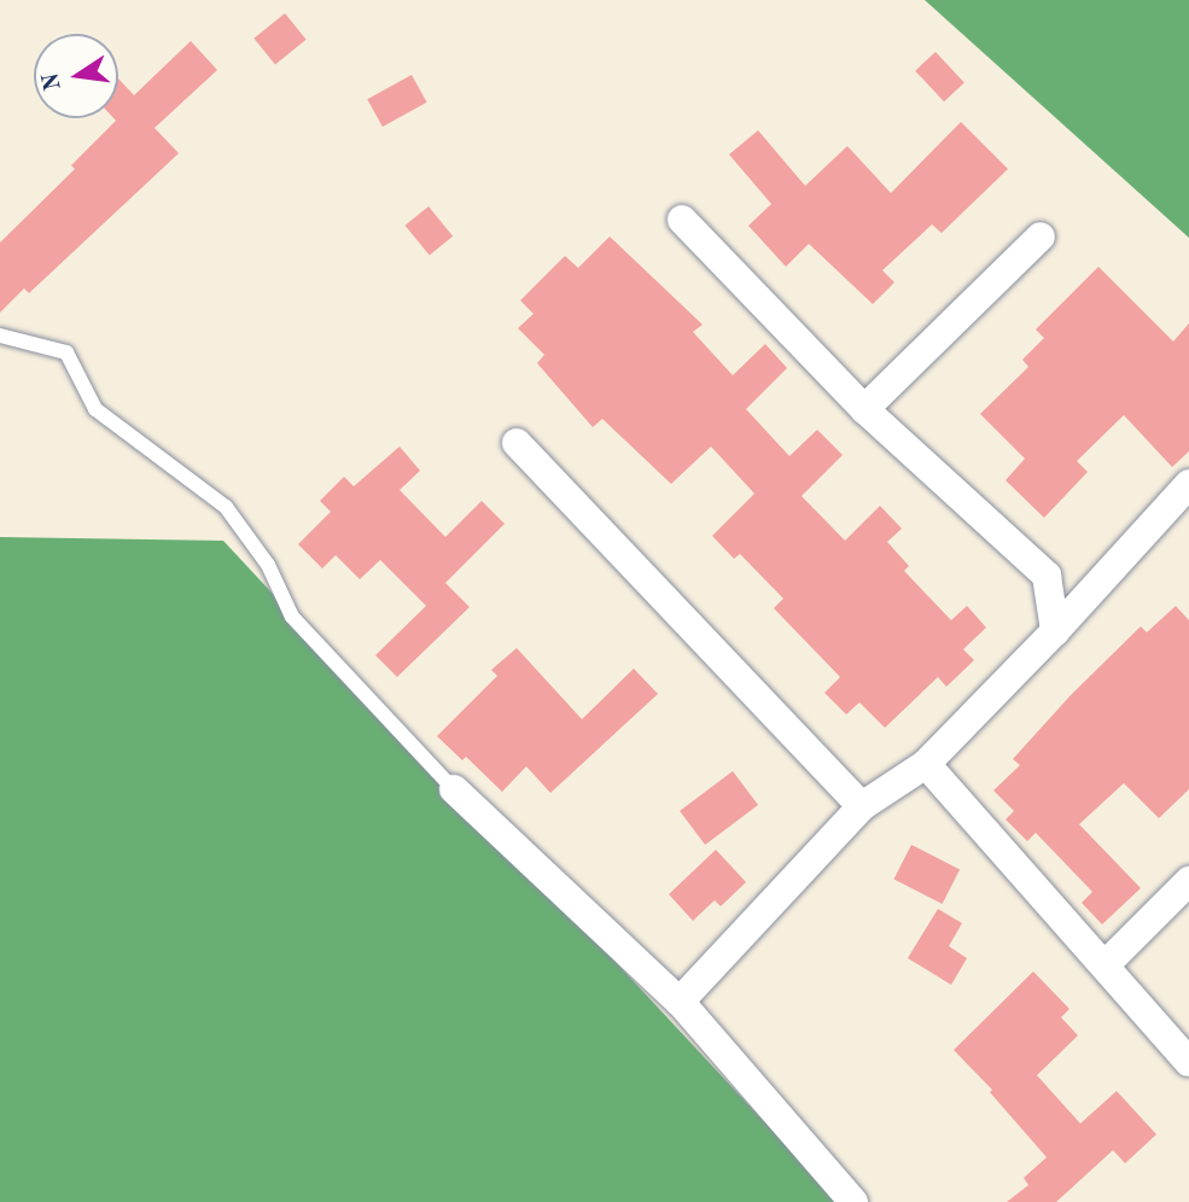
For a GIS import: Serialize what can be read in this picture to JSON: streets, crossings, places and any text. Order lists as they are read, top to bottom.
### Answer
{
  "north": "left"
}
